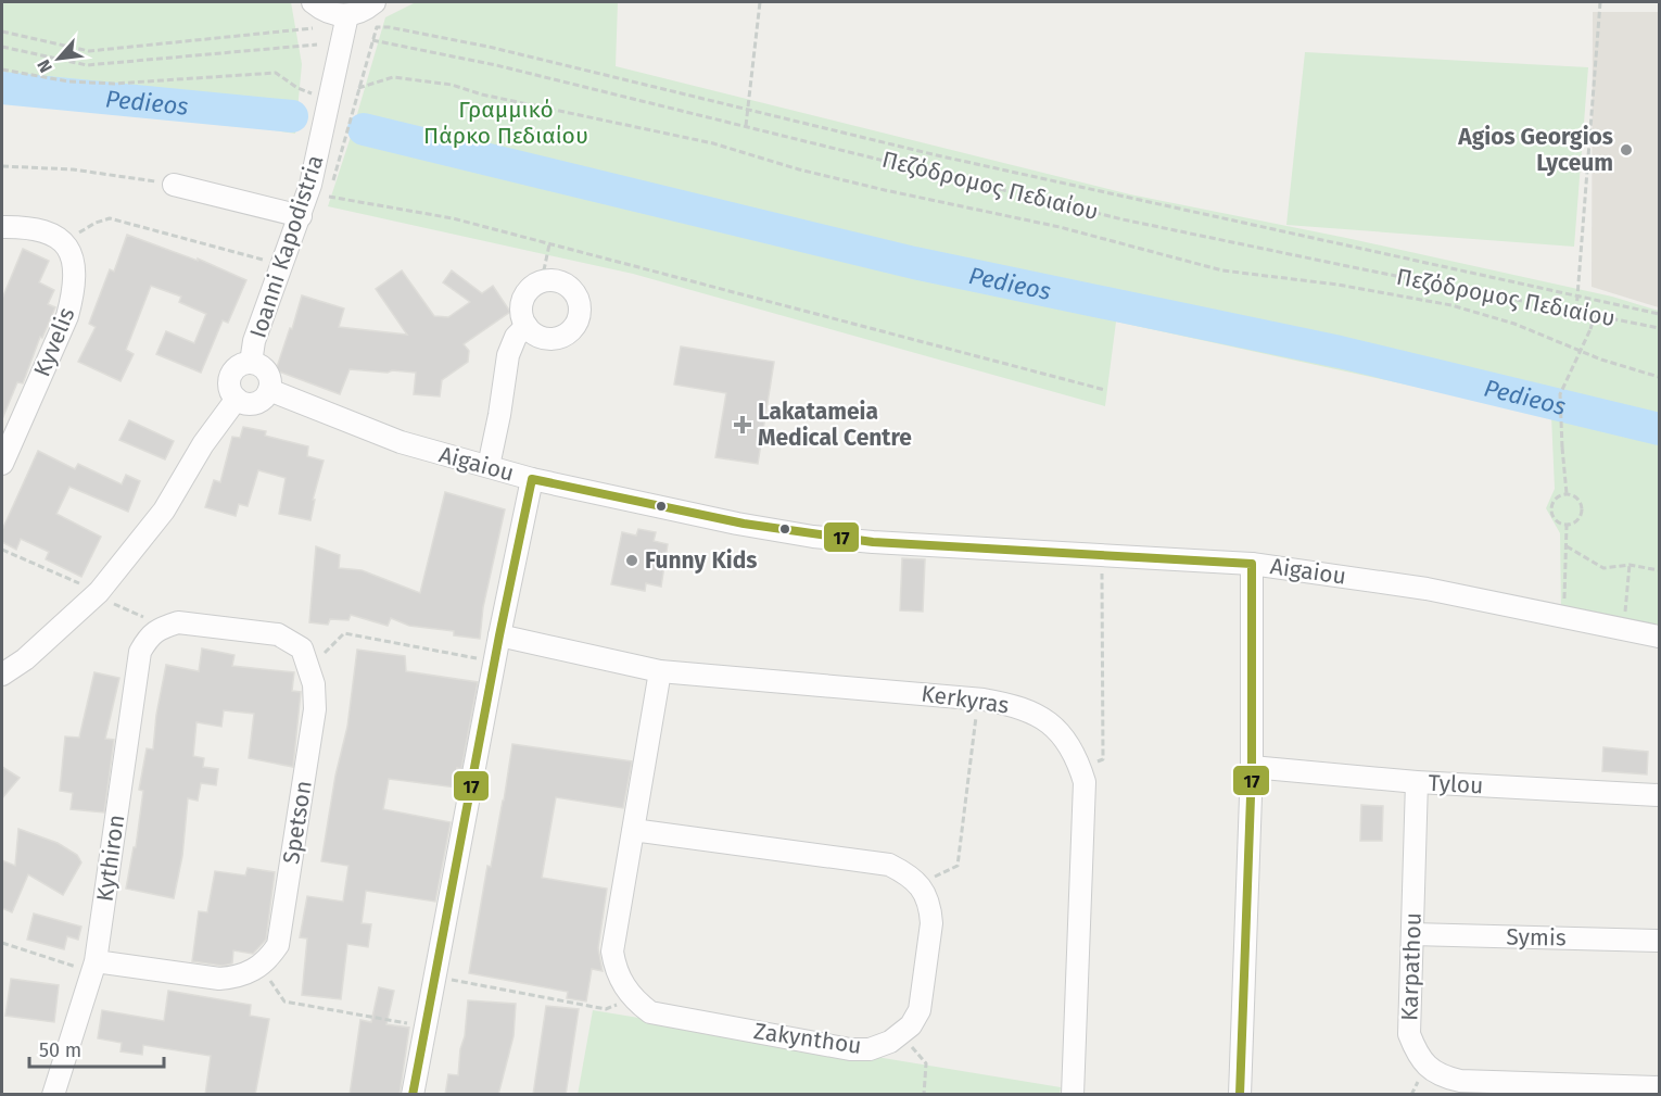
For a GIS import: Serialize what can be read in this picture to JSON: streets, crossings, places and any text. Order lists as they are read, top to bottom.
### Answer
{
  "streets": {
    "street": [
      "Ioanni Kapodistria",
      "Kyvelis",
      "Aigaiou",
      "Kerkyras",
      "Tylou",
      "Spetson",
      "Kythiron",
      "Symis",
      "Karpathou",
      "Zakynthou"
    ],
    "path": ["Πεζόδρομος Πεδιαίου"]
  },
  "crossings": [
    ["Ioanni Kapodistria", "Aigaiou"],
    ["Kerkyras", "Zakynthou"],
    ["Tylou", "Karpathou"],
    ["Spetson", "Kythiron"],
    ["Symis", "Karpathou"]
  ],
  "water": ["Pedieos"],
  "parks": ["Γραμμικό Πάρκο Πεδιαίου"],
  "places": {
    "other": ["Agios Georgios Lyceum", "Funny Kids"],
    "health": ["Lakatameia Medical Centre"]
  },
  "lines": ["transit line 17"],
  "scale_bar": "50 m",
  "north": "bottom left"
}
